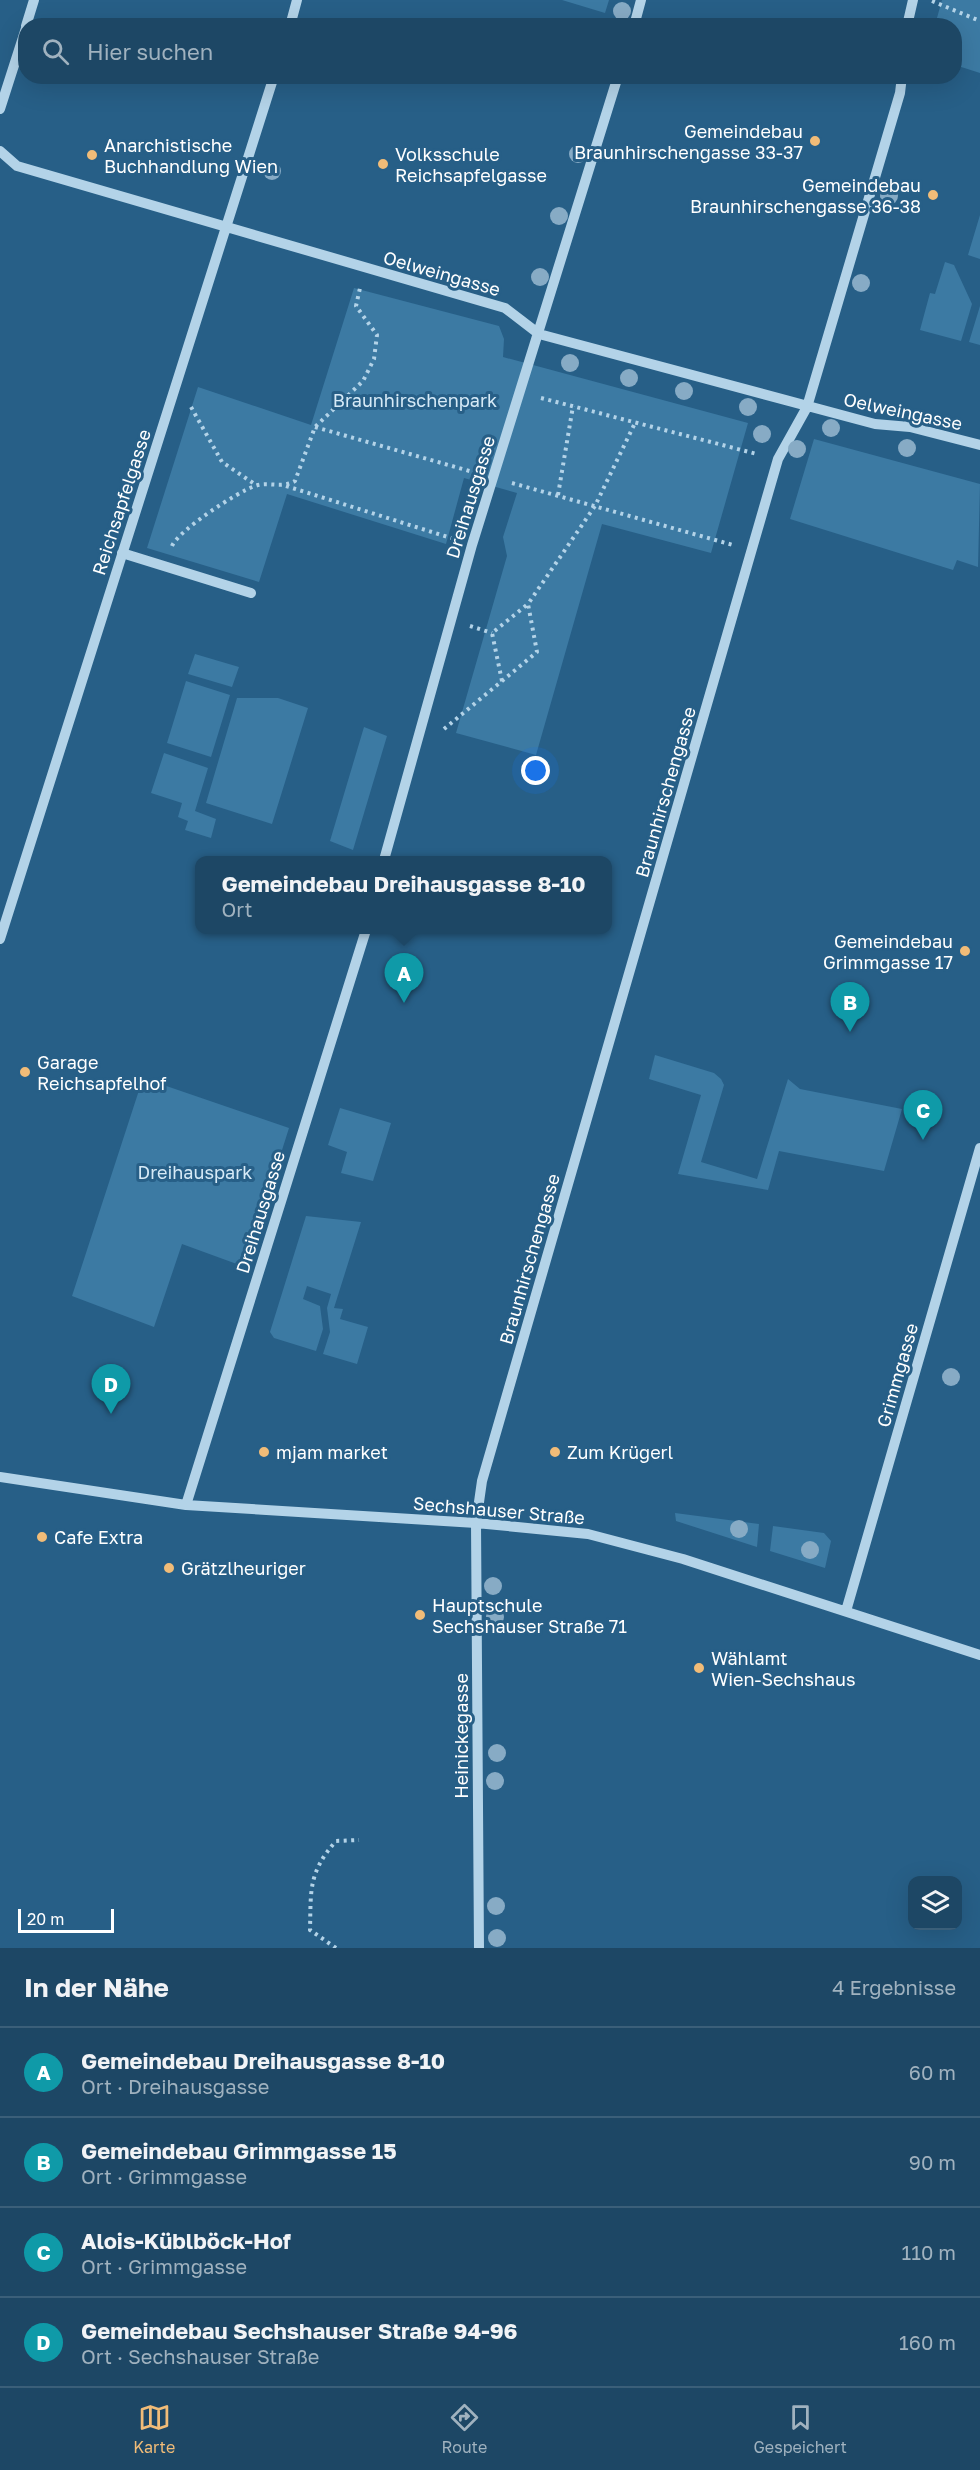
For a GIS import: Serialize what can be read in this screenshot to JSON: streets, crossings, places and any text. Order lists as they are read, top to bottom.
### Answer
{
  "streets": {
    "street": [
      "Oelweingasse",
      "Dreihausgasse",
      "Reichsapfelgasse",
      "Braunhirschengasse",
      "Grimmgasse",
      "Sechshauser Straße",
      "Heinickegasse"
    ]
  },
  "crossings": [
    ["Oelweingasse", "Dreihausgasse"],
    ["Oelweingasse", "Reichsapfelgasse"],
    ["Oelweingasse", "Braunhirschengasse"],
    ["Dreihausgasse", "Sechshauser Straße"],
    ["Braunhirschengasse", "Sechshauser Straße"],
    ["Braunhirschengasse", "Heinickegasse"],
    ["Grimmgasse", "Sechshauser Straße"],
    ["Sechshauser Straße", "Heinickegasse"]
  ],
  "parks": ["Braunhirschenpark", "Dreihauspark"],
  "places": [
    "Gemeindebau Braunhirschengasse 33-37",
    "Anarchistische Buchhandlung Wien",
    "Volksschule Reichsapfelgasse",
    "Gemeindebau Braunhirschengasse 36-38",
    "Gemeindebau Grimmgasse 17",
    "Garage Reichsapfelhof",
    "mjam market",
    "Zum Krügerl",
    "Cafe Extra",
    "Grätzlheuriger",
    "Hauptschule Sechshauser Straße 71",
    "Wählamt Wien-Sechshaus"
  ],
  "scale_bar": "20 m",
  "page": {
    "search": "Hier suchen",
    "popup": ["Gemeindebau Dreihausgasse 8-10", "Ort"],
    "pins": [
      "A",
      "B",
      "C",
      "D"
    ],
    "scale": "20 m",
    "heading": ["In der Nähe", "4 Ergebnisse"],
    "list": [
      {
        "mark": "A",
        "name": "Gemeindebau Dreihausgasse 8-10",
        "note": "Ort · Dreihausgasse",
        "value": "60 m"
      },
      {
        "mark": "B",
        "name": "Gemeindebau Grimmgasse 15",
        "note": "Ort · Grimmgasse",
        "value": "90 m"
      },
      {
        "mark": "C",
        "name": "Alois-Küblböck-Hof",
        "note": "Ort · Grimmgasse",
        "value": "110 m"
      },
      {
        "mark": "D",
        "name": "Gemeindebau Sechshauser Straße 94-96",
        "note": "Ort · Sechshauser Straße",
        "value": "160 m"
      }
    ],
    "nav": ["Karte", "Route", "Gespeichert"]
  }
}
